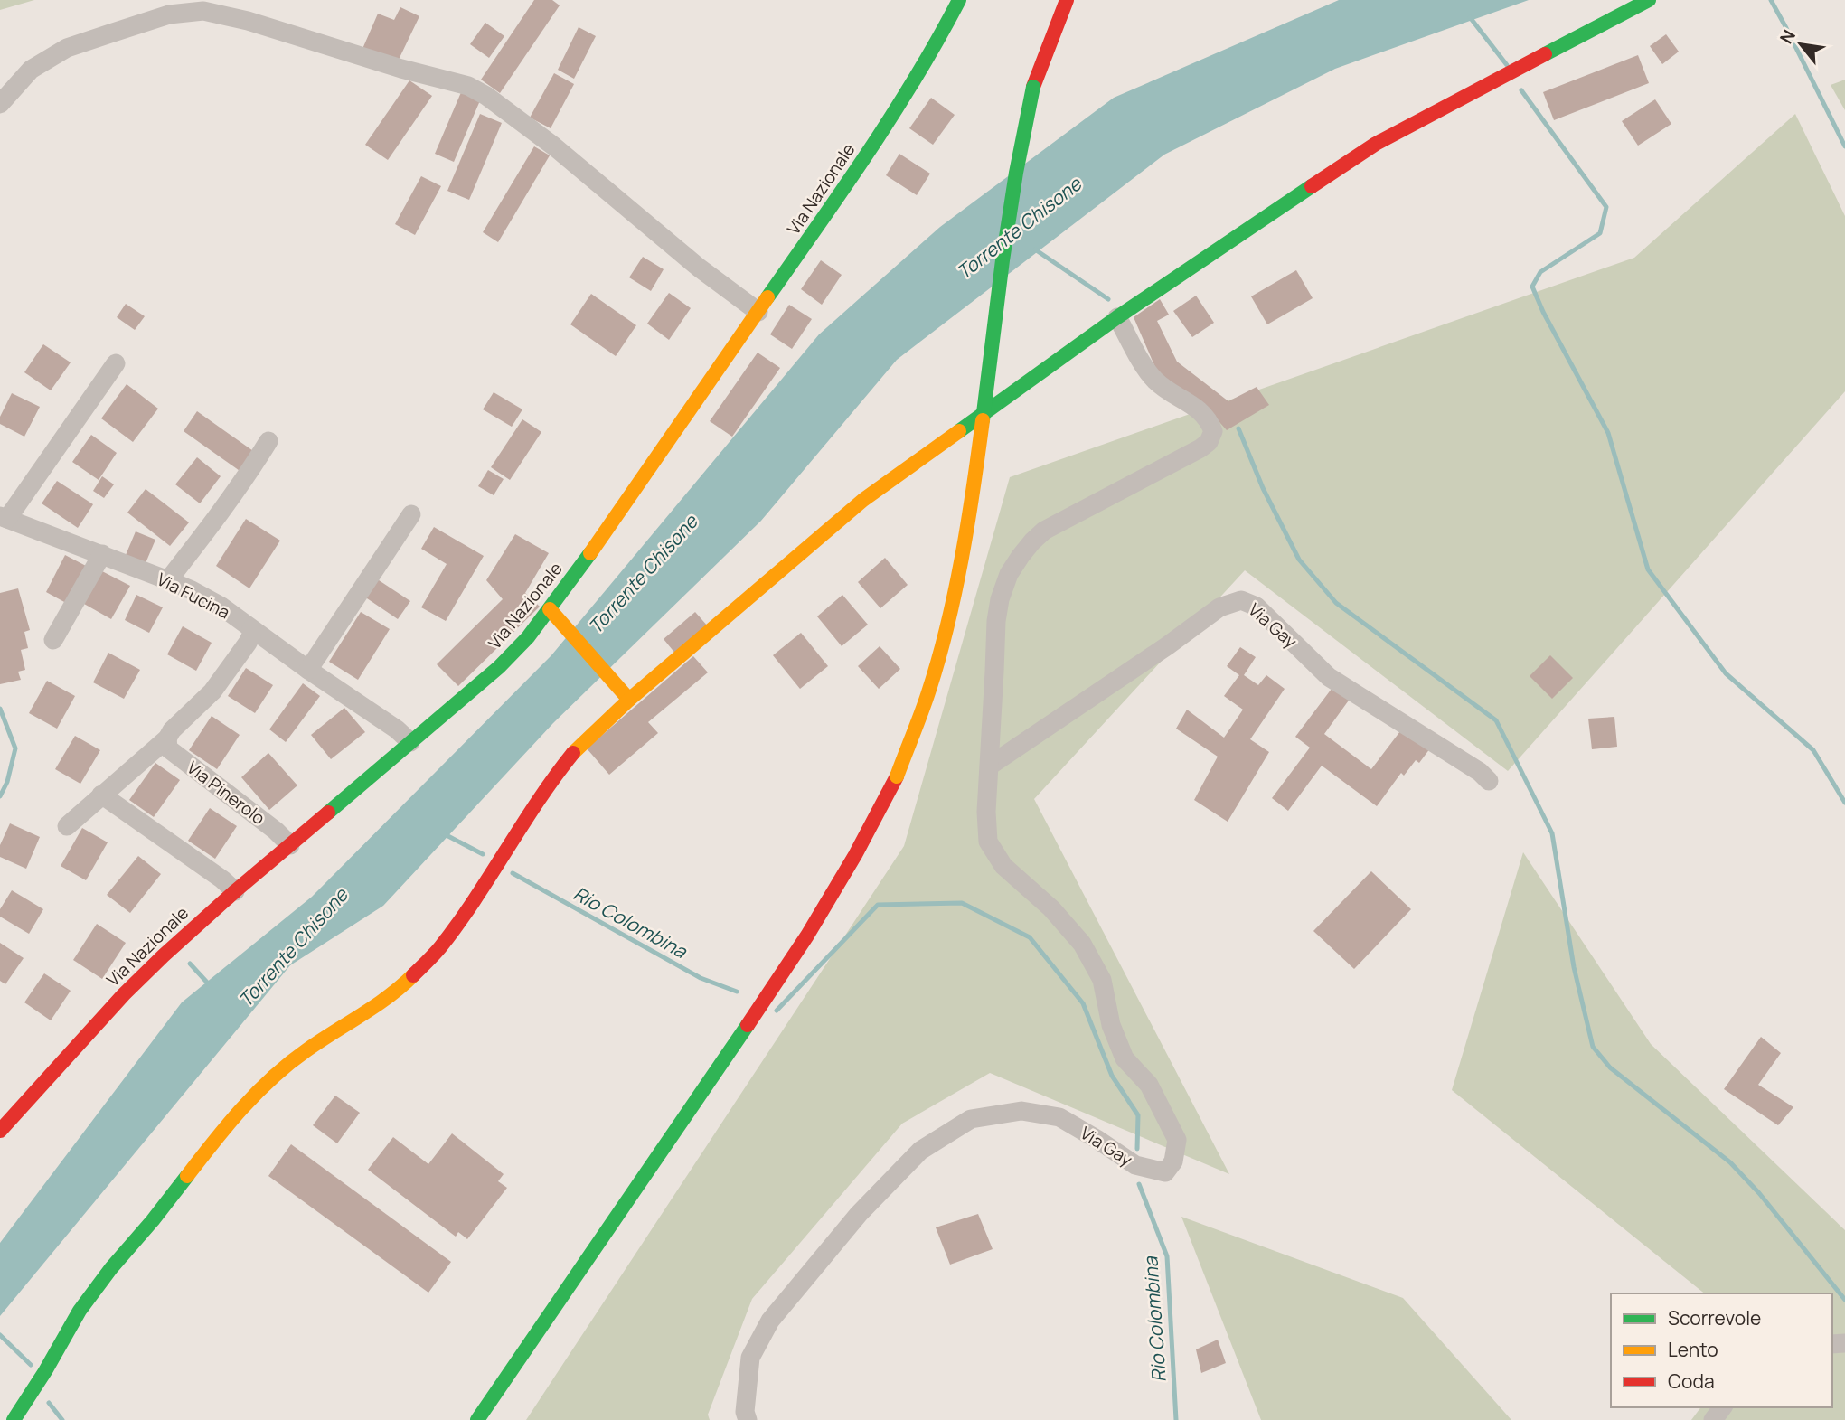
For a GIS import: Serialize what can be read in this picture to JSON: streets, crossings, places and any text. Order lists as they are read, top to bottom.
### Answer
{
  "streets": {
    "main road": ["Via Nazionale"],
    "street": ["Via Fucina", "Via Gay", "Via Pinerolo"]
  },
  "crossings": [
    ["Via Nazionale", "Via Fucina"],
    ["Via Nazionale", "Via Pinerolo"]
  ],
  "water": ["Torrente Chisone", "Rio Colombina"],
  "legend": ["Scorrevole", "Lento", "Coda"],
  "north": "top left"
}
